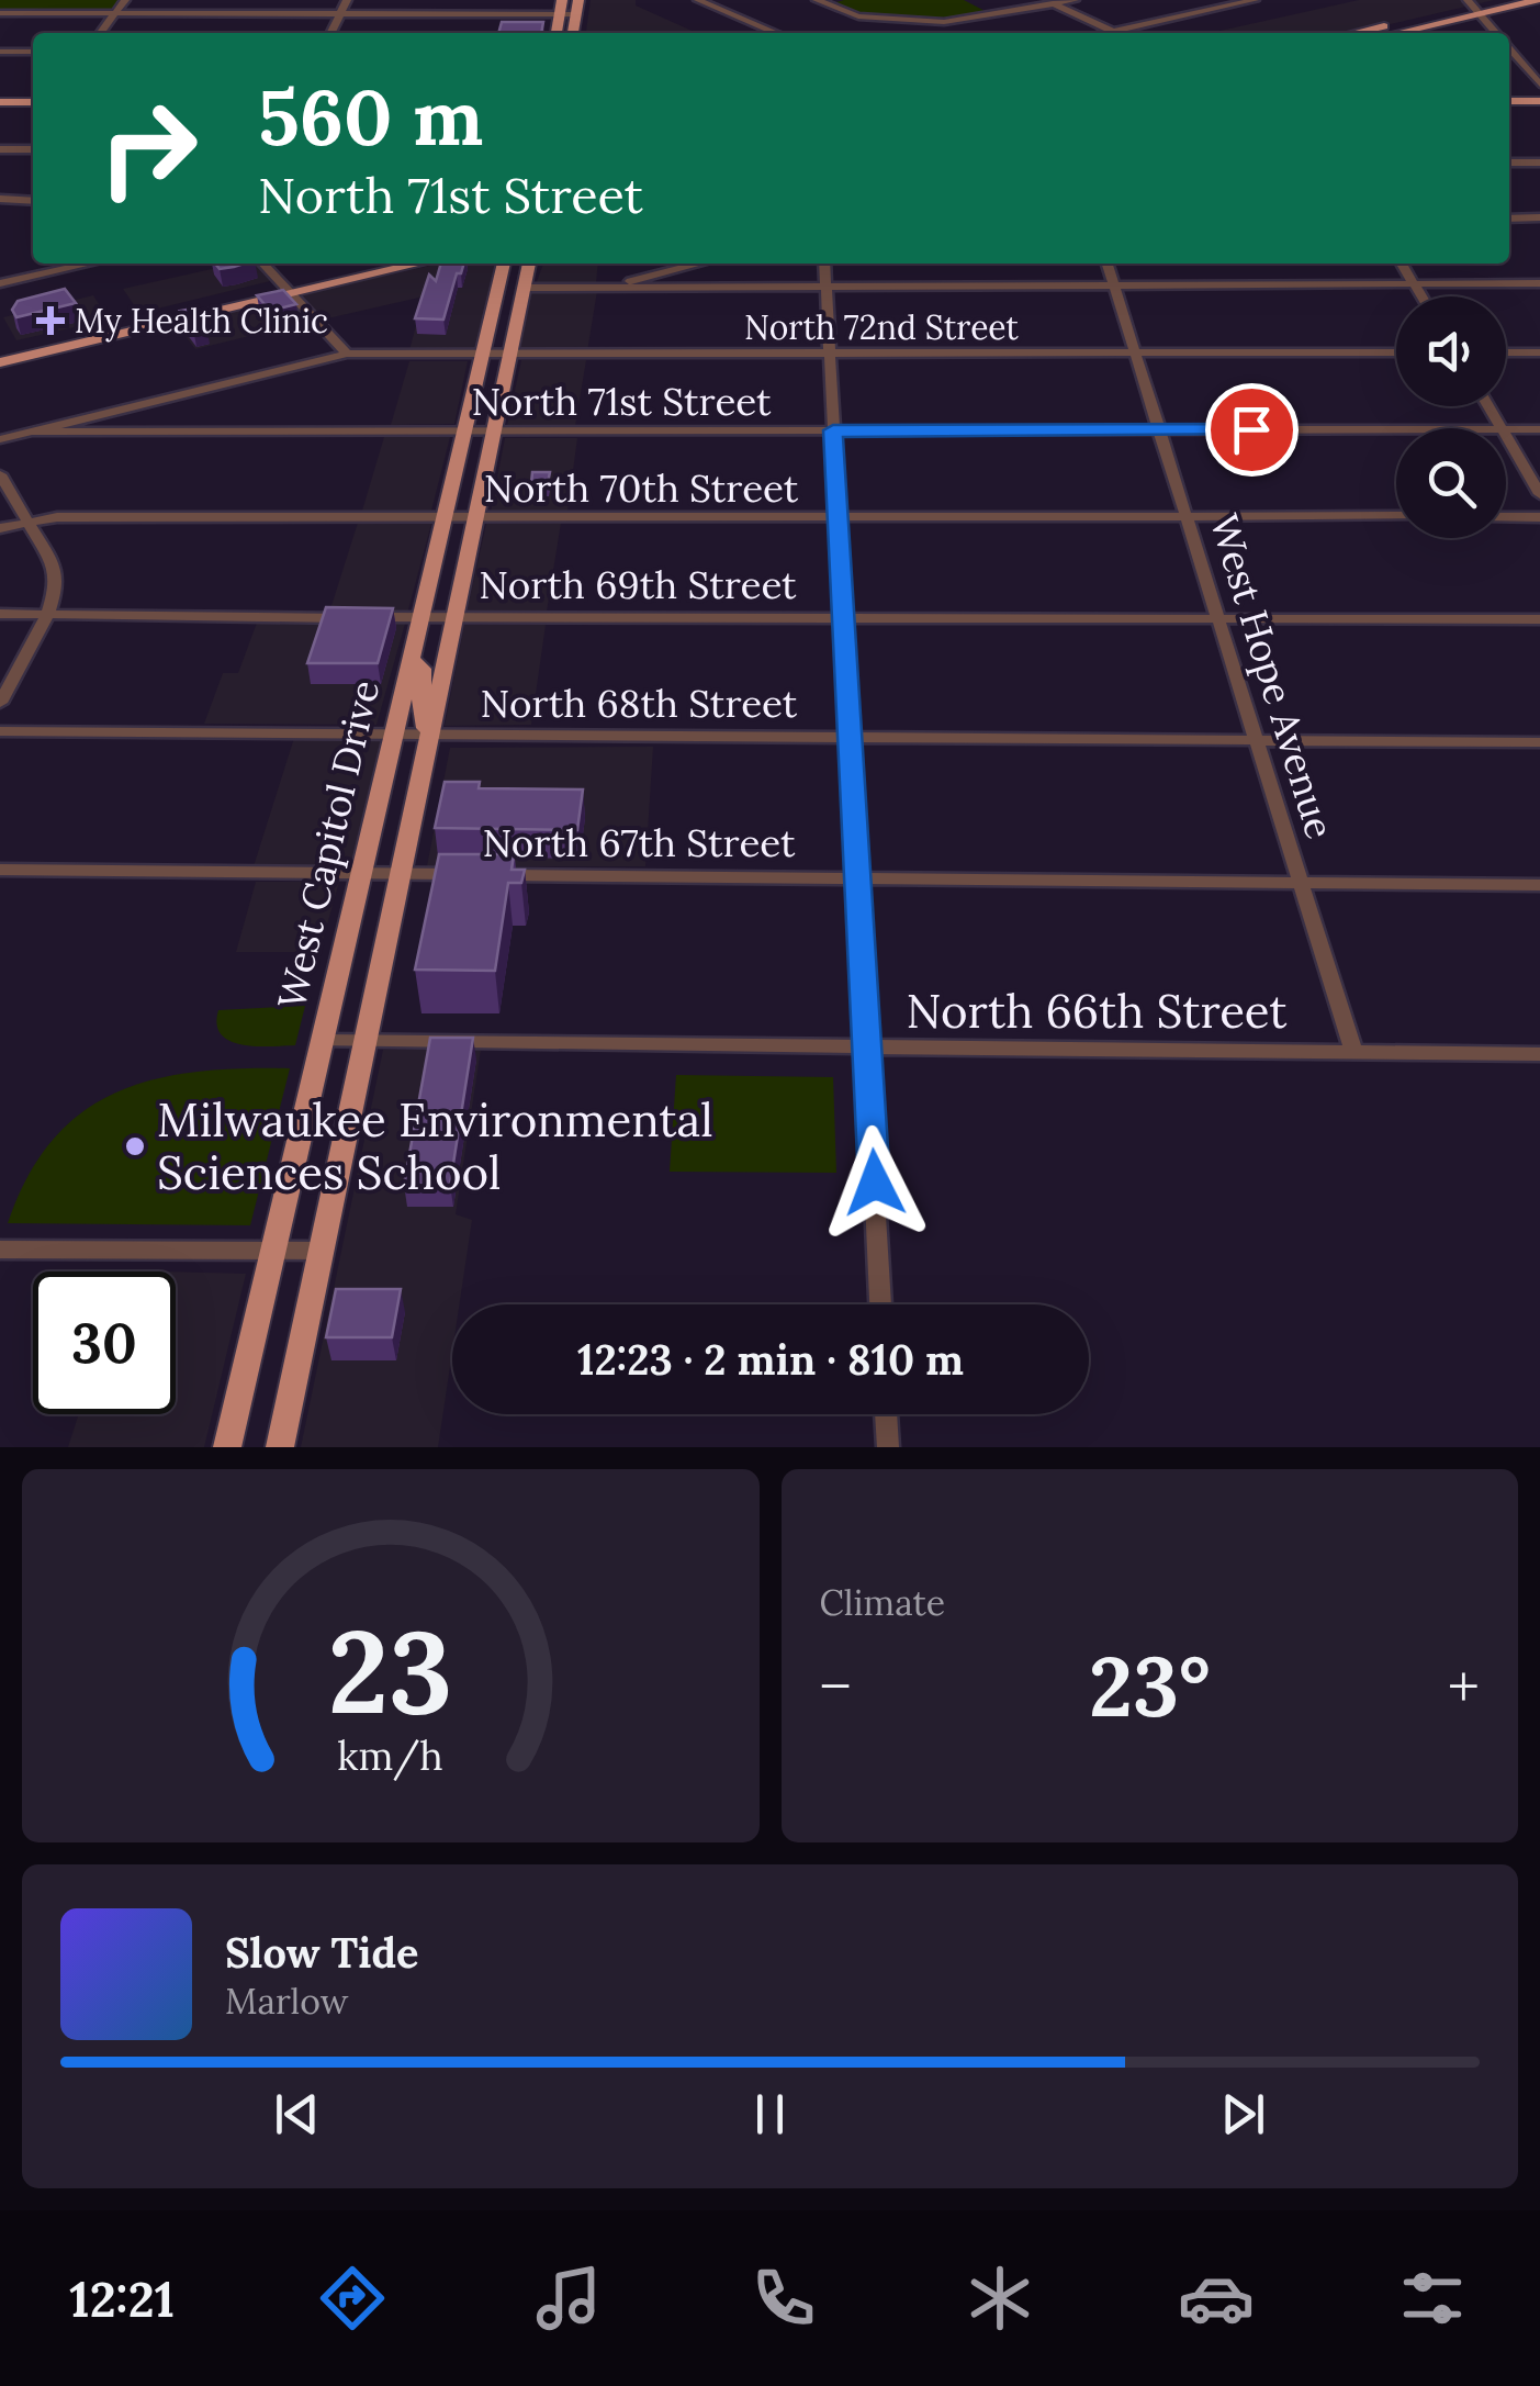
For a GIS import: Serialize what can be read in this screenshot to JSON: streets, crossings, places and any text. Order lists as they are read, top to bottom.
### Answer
{
  "streets": {
    "main road": ["West Capitol Drive"],
    "street": [
      "North 72nd Street",
      "North 71st Street",
      "North 70th Street",
      "North 69th Street",
      "West Hope Avenue",
      "North 68th Street",
      "North 67th Street",
      "North 66th Street"
    ]
  },
  "crossings": [
    ["North 72nd Street", "North 71st Street"],
    ["North 72nd Street", "West Hope Avenue"],
    ["North 72nd Street", "West Capitol Drive"],
    ["North 71st Street", "West Hope Avenue"],
    ["North 71st Street", "West Capitol Drive"],
    ["North 70th Street", "West Hope Avenue"],
    ["North 70th Street", "West Capitol Drive"],
    ["North 69th Street", "West Hope Avenue"],
    ["North 69th Street", "West Capitol Drive"],
    ["West Hope Avenue", "North 68th Street"],
    ["West Hope Avenue", "North 67th Street"],
    ["West Hope Avenue", "North 66th Street"],
    ["North 68th Street", "West Capitol Drive"],
    ["North 67th Street", "West Capitol Drive"],
    ["West Capitol Drive", "North 66th Street"]
  ],
  "places": {
    "health": ["My Health Clinic"],
    "other": ["Milwaukee Environmental Sciences School"]
  },
  "page": {
    "turn": ["560 m", "North 71st Street"],
    "limit": "30",
    "trip": "12:23 · 2 min · 810 m",
    "tile": "Climate",
    "heat": ["−", "23°", "+"],
    "song": ["Slow Tide", "Marlow"],
    "tabs": "12:21",
    "gauge": ["23", "km/h"]
  }
}
